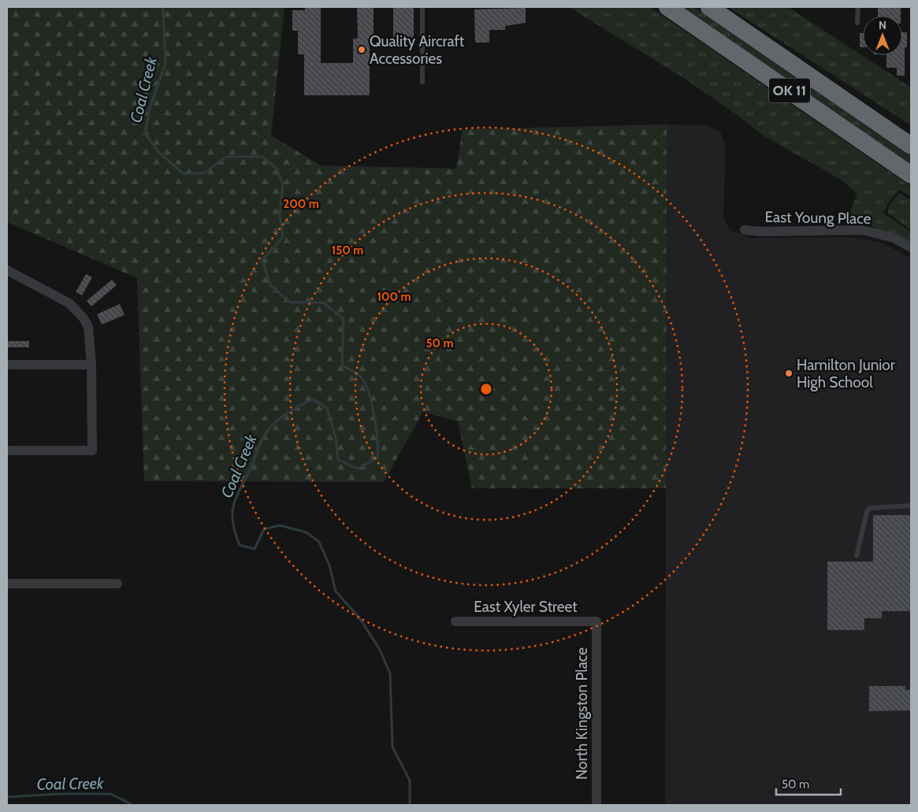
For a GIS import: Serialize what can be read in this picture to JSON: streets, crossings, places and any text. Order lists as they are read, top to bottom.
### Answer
{
  "streets": {
    "highway": ["OK 11"],
    "street": ["East Young Place", "East Xyler Street", "North Kingston Place"]
  },
  "crossings": [
    ["East Xyler Street", "North Kingston Place"]
  ],
  "water": ["Coal Creek"],
  "places": ["Quality Aircraft Accessories", "Hamilton Junior High School"],
  "scale_bar": "50 m",
  "north": "top",
  "rings": [
    "200 m",
    "150 m",
    "100 m",
    "50 m"
  ]
}
